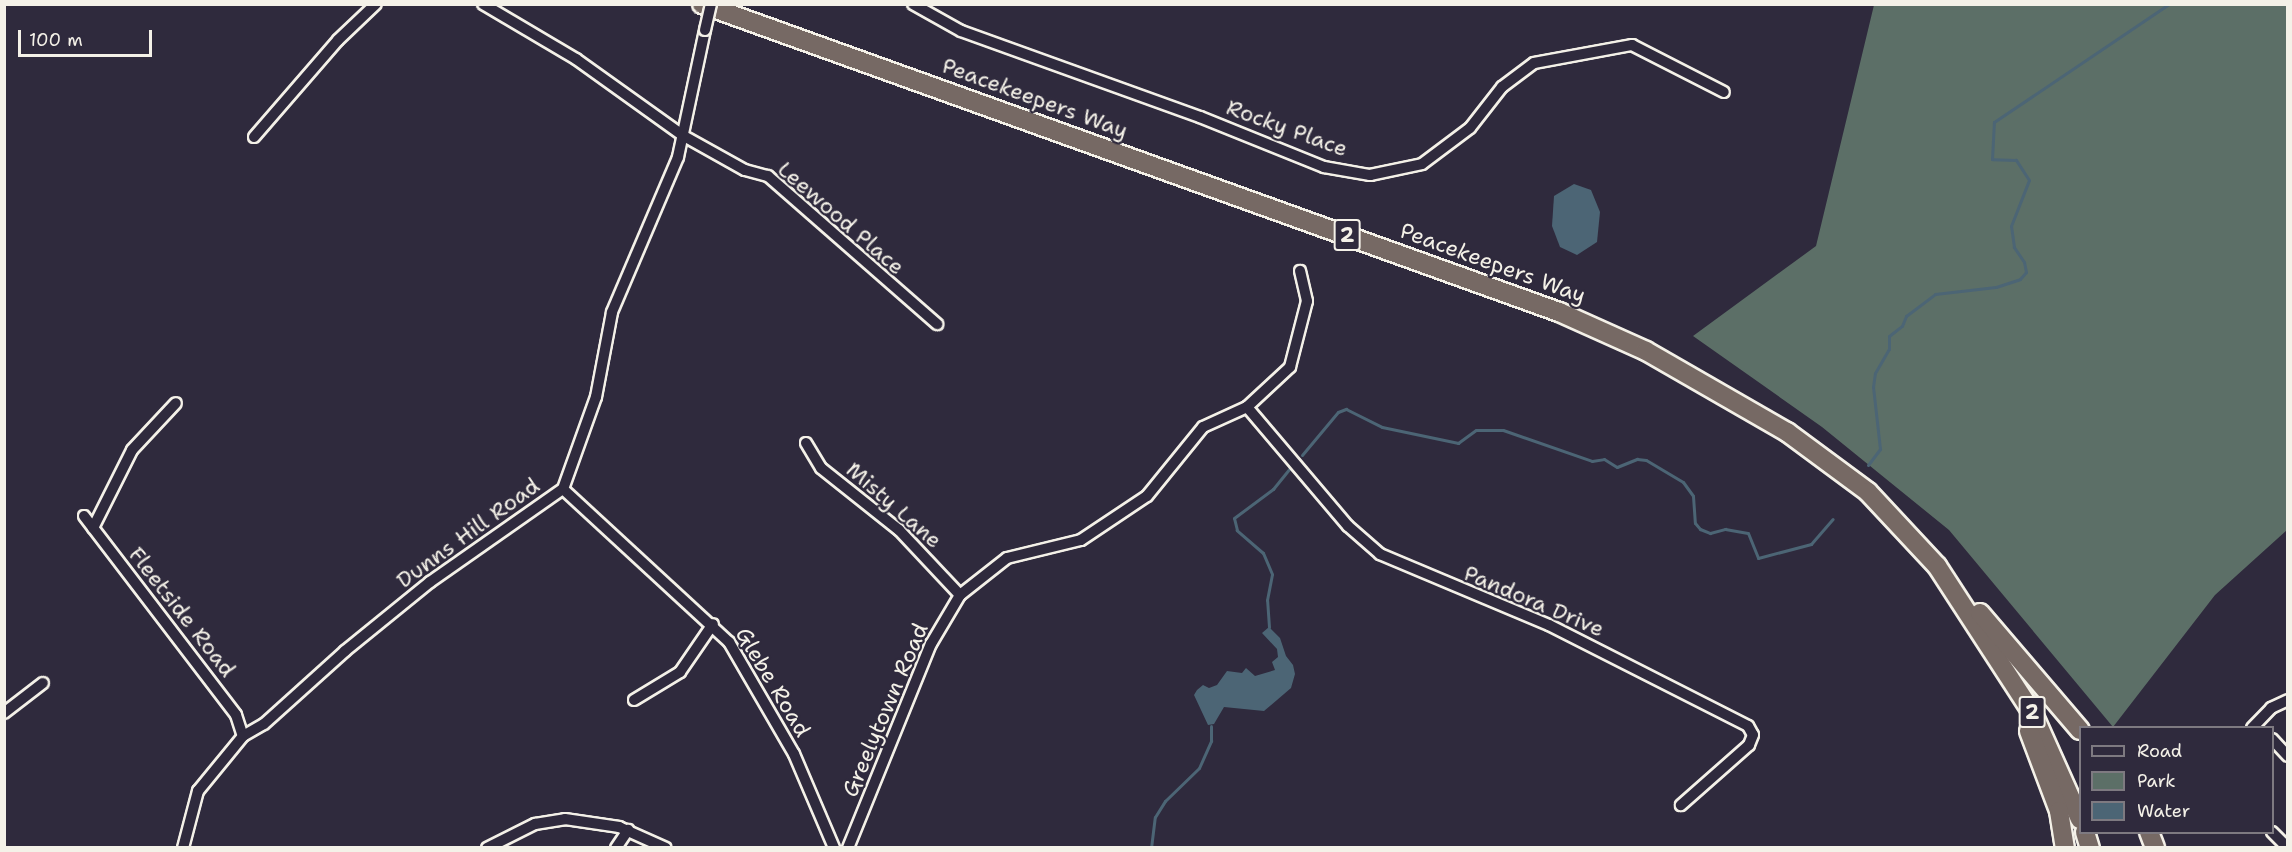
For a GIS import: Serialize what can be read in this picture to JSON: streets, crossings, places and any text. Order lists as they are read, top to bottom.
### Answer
{
  "streets": {
    "highway": ["Peacekeepers Way", "2"],
    "street": [
      "Rocky Place",
      "Leewood Place",
      "Misty Lane",
      "Dunns Hill Road",
      "Pandora Drive",
      "Fleetside Road",
      "Glebe Road",
      "Greelytown Road"
    ]
  },
  "crossings": [
    ["Leewood Place", "Dunns Hill Road"],
    ["Misty Lane", "Greelytown Road"],
    ["Dunns Hill Road", "Fleetside Road"],
    ["Dunns Hill Road", "Glebe Road"],
    ["Pandora Drive", "Greelytown Road"]
  ],
  "legend": ["Road", "Park", "Water"],
  "scale_bar": "100 m"
}
